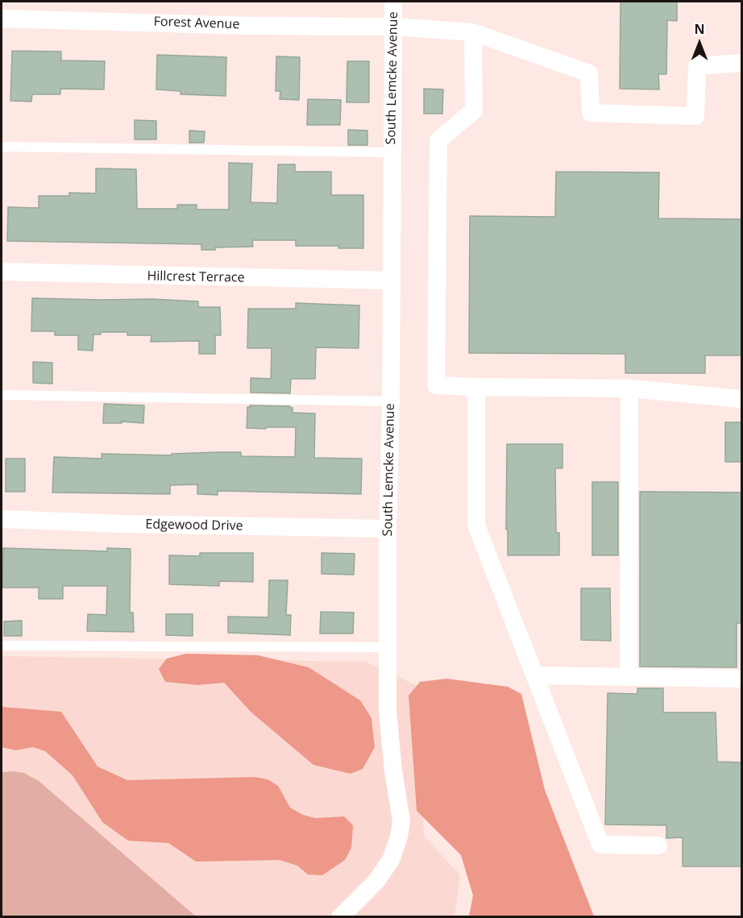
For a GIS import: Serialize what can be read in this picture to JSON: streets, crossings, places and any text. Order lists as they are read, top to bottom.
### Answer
{
  "streets": {
    "street": [
      "Forest Avenue",
      "South Lemcke Avenue",
      "Hillcrest Terrace",
      "Edgewood Drive"
    ]
  },
  "crossings": [
    ["Forest Avenue", "South Lemcke Avenue"],
    ["South Lemcke Avenue", "Hillcrest Terrace"],
    ["South Lemcke Avenue", "Edgewood Drive"]
  ],
  "north": "top"
}
